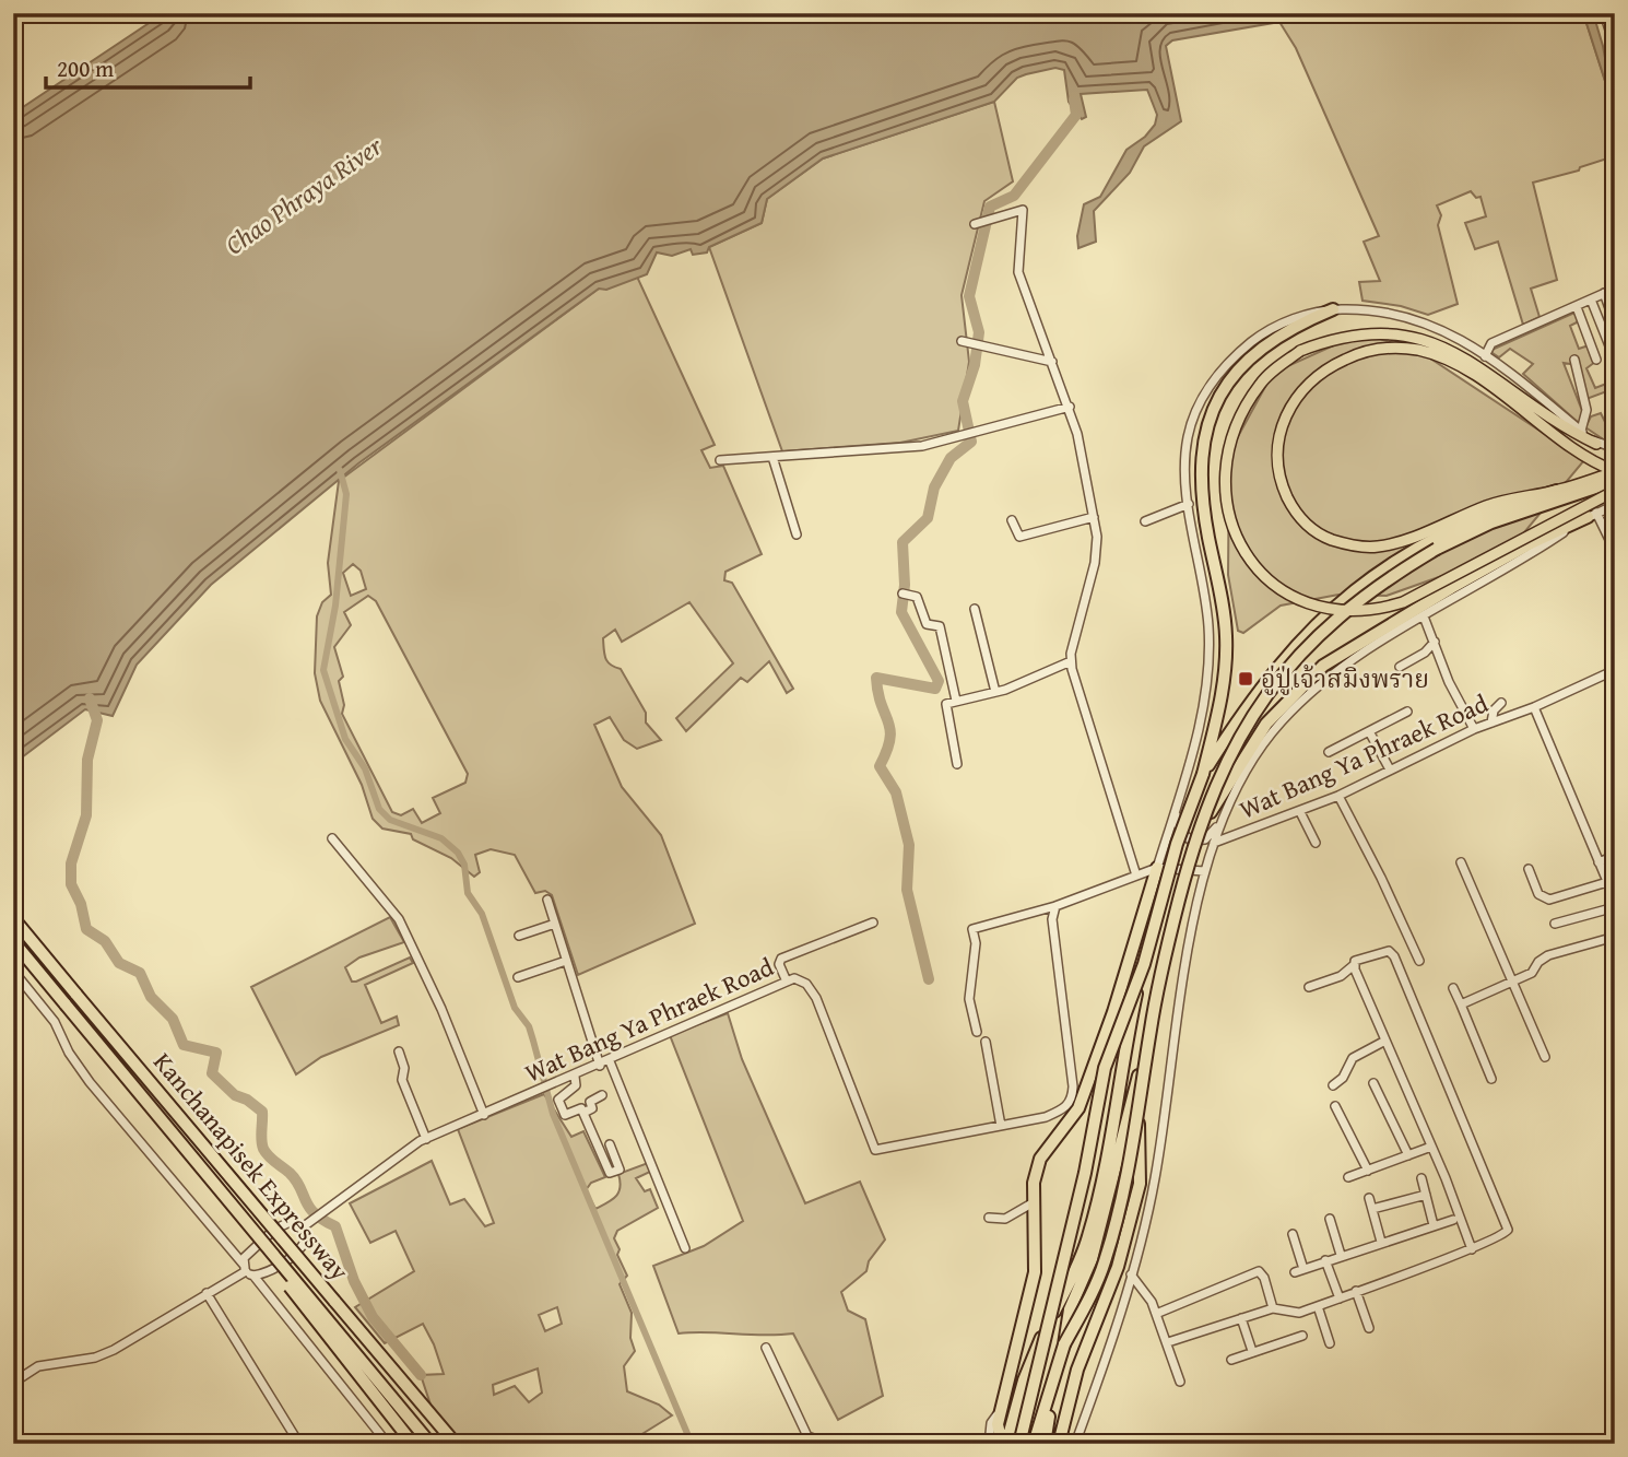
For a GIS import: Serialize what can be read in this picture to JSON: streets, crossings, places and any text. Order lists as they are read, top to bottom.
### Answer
{
  "streets": {
    "highway": ["Kanchanapisek Expressway"],
    "street": ["Wat Bang Ya Phraek Road"]
  },
  "water": ["Chao Phraya River"],
  "places": {
    "transit": ["อู่ปู่เจ้าสมิงพราย"]
  },
  "scale_bar": "200 m"
}
